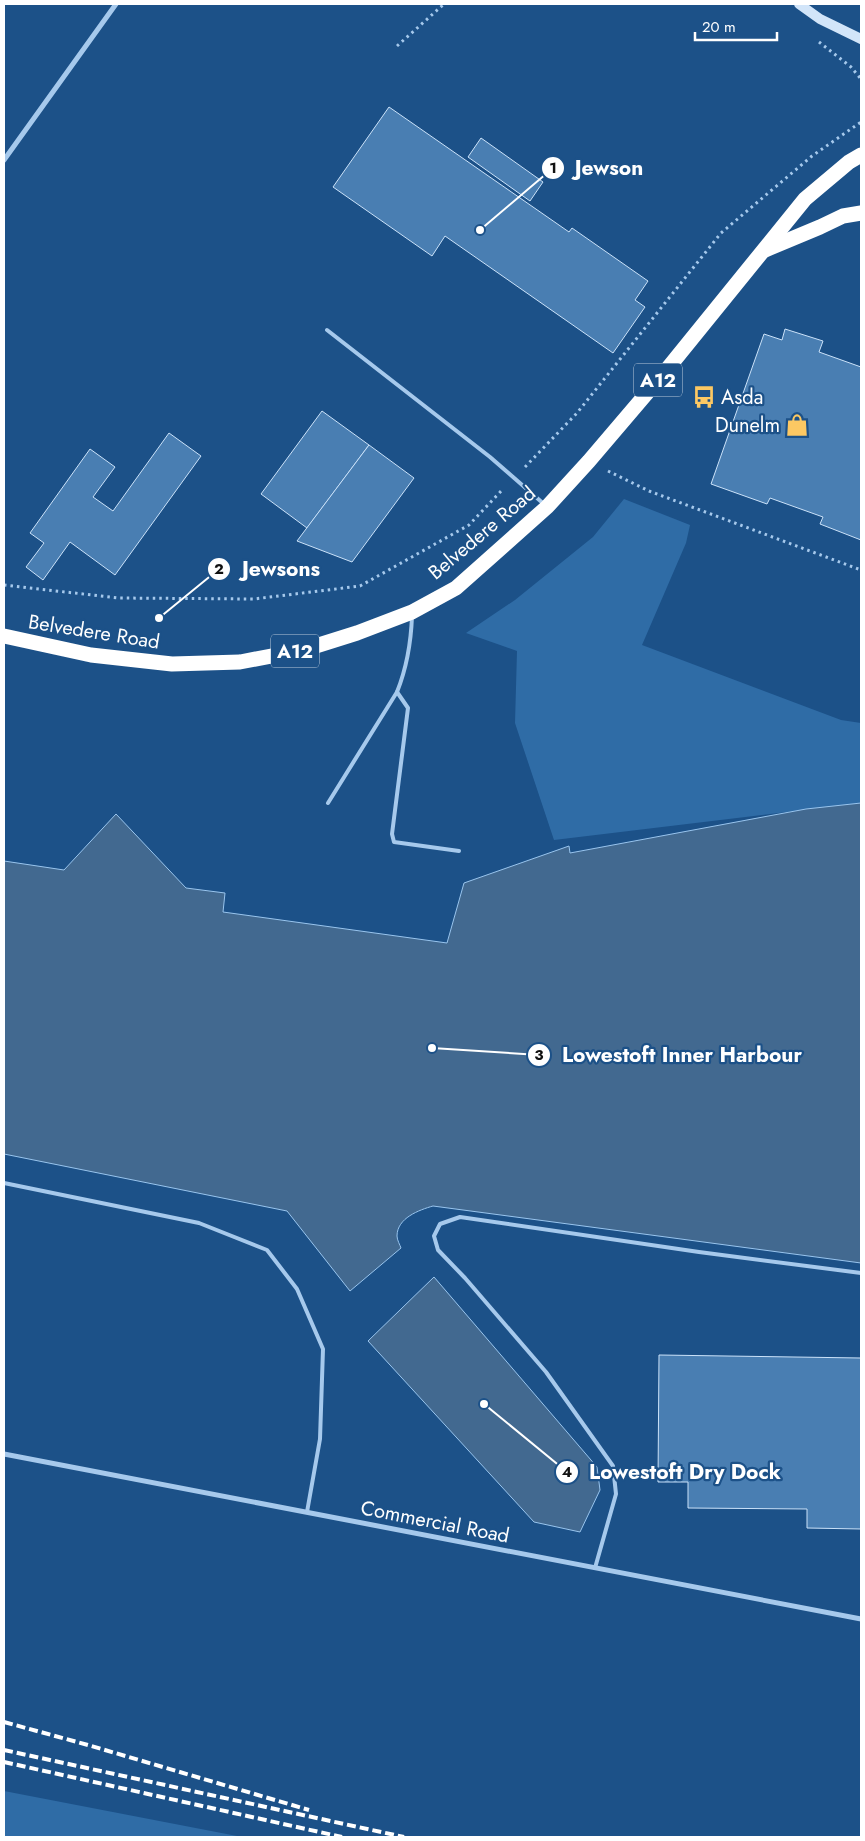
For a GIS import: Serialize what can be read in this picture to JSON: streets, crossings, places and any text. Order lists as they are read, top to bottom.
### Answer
{
  "streets": {
    "highway": ["A12", "Belvedere Road"],
    "street": ["Commercial Road"]
  },
  "places": {
    "other": [
      "Jewson",
      "Jewsons",
      "Lowestoft Inner Harbour",
      "Lowestoft Dry Dock"
    ],
    "bus stop": ["Asda"],
    "shop": ["Dunelm"]
  },
  "scale_bar": "20 m"
}
